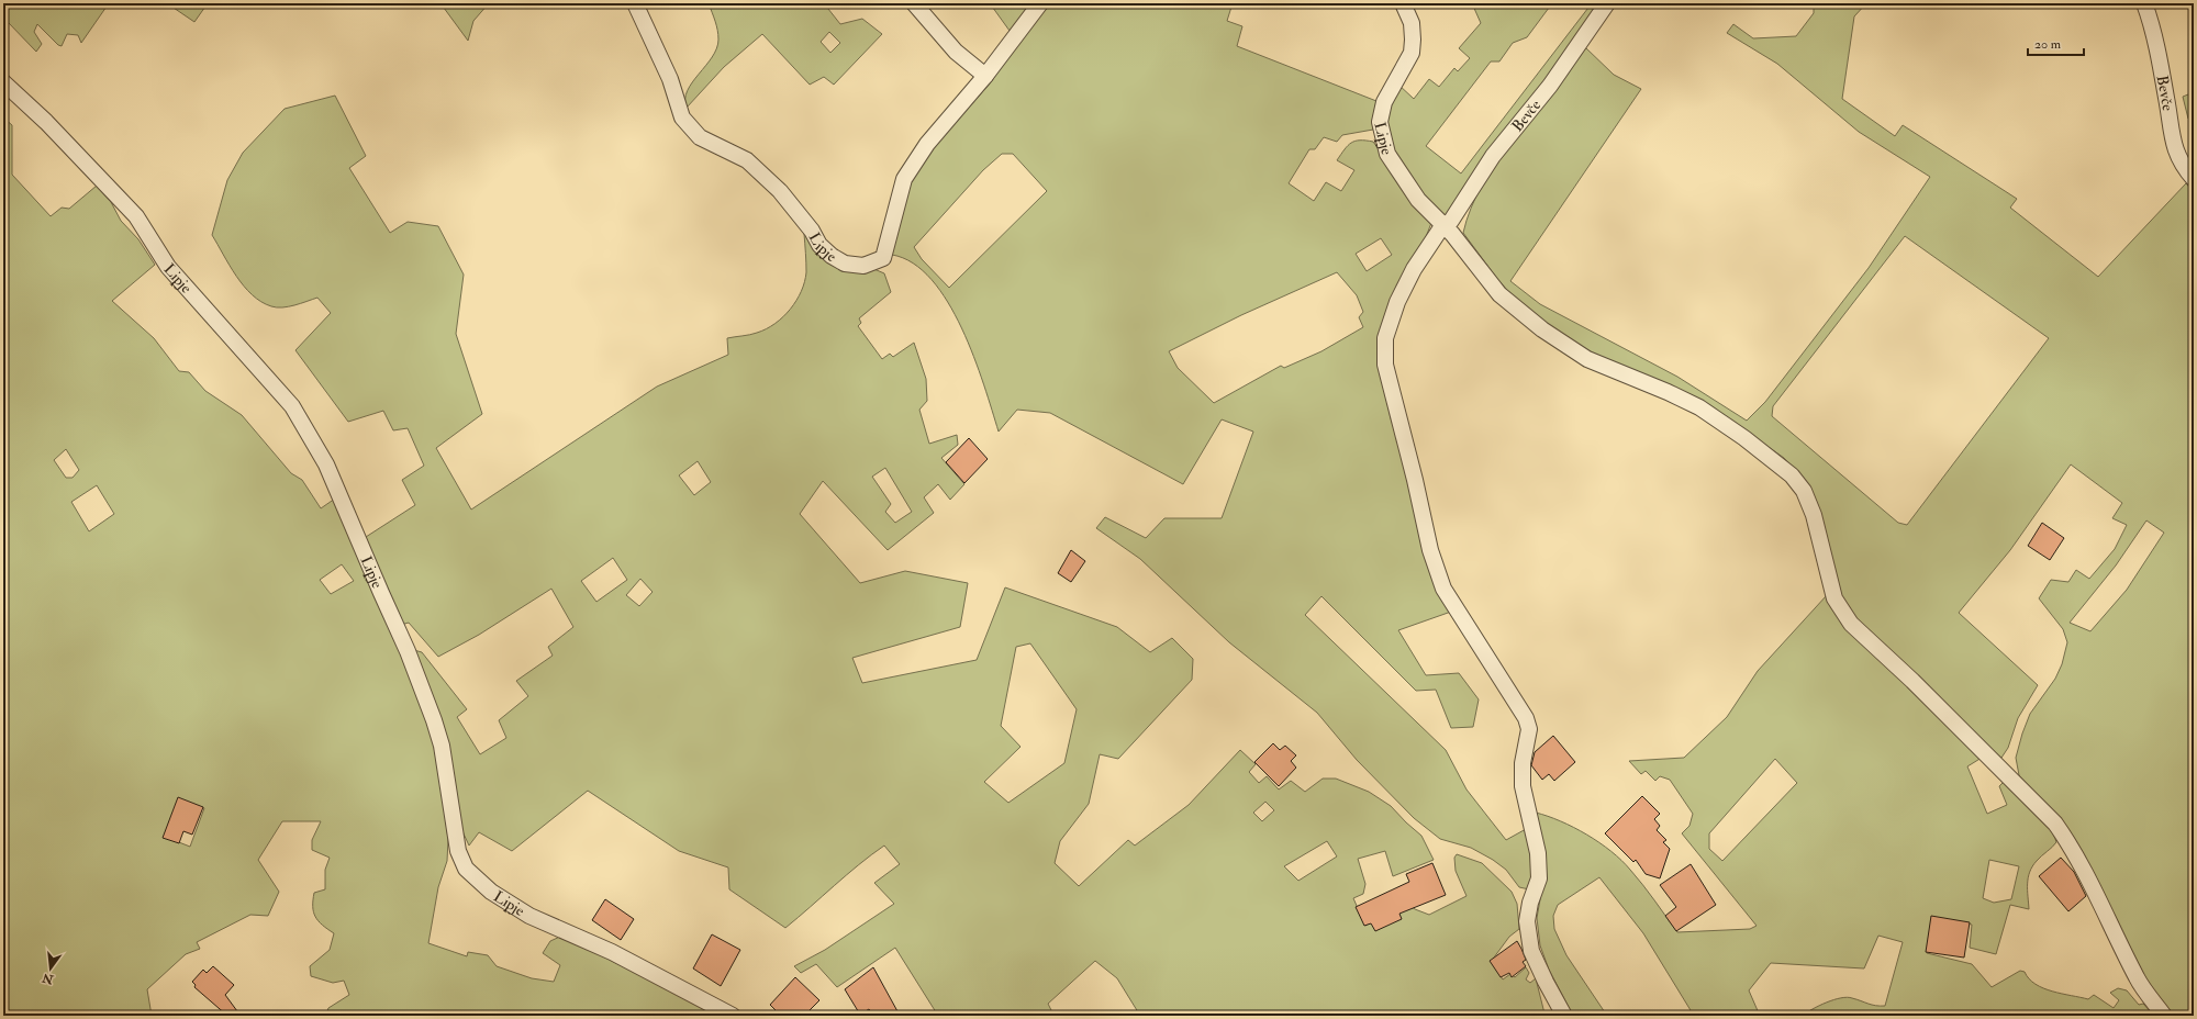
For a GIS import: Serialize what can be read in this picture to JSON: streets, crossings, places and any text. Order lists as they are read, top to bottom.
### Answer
{
  "streets": {
    "street": ["Bevče", "Lipje"]
  },
  "crossings": [
    ["Bevče", "Lipje"]
  ],
  "scale_bar": "20 m",
  "north": "bottom"
}
